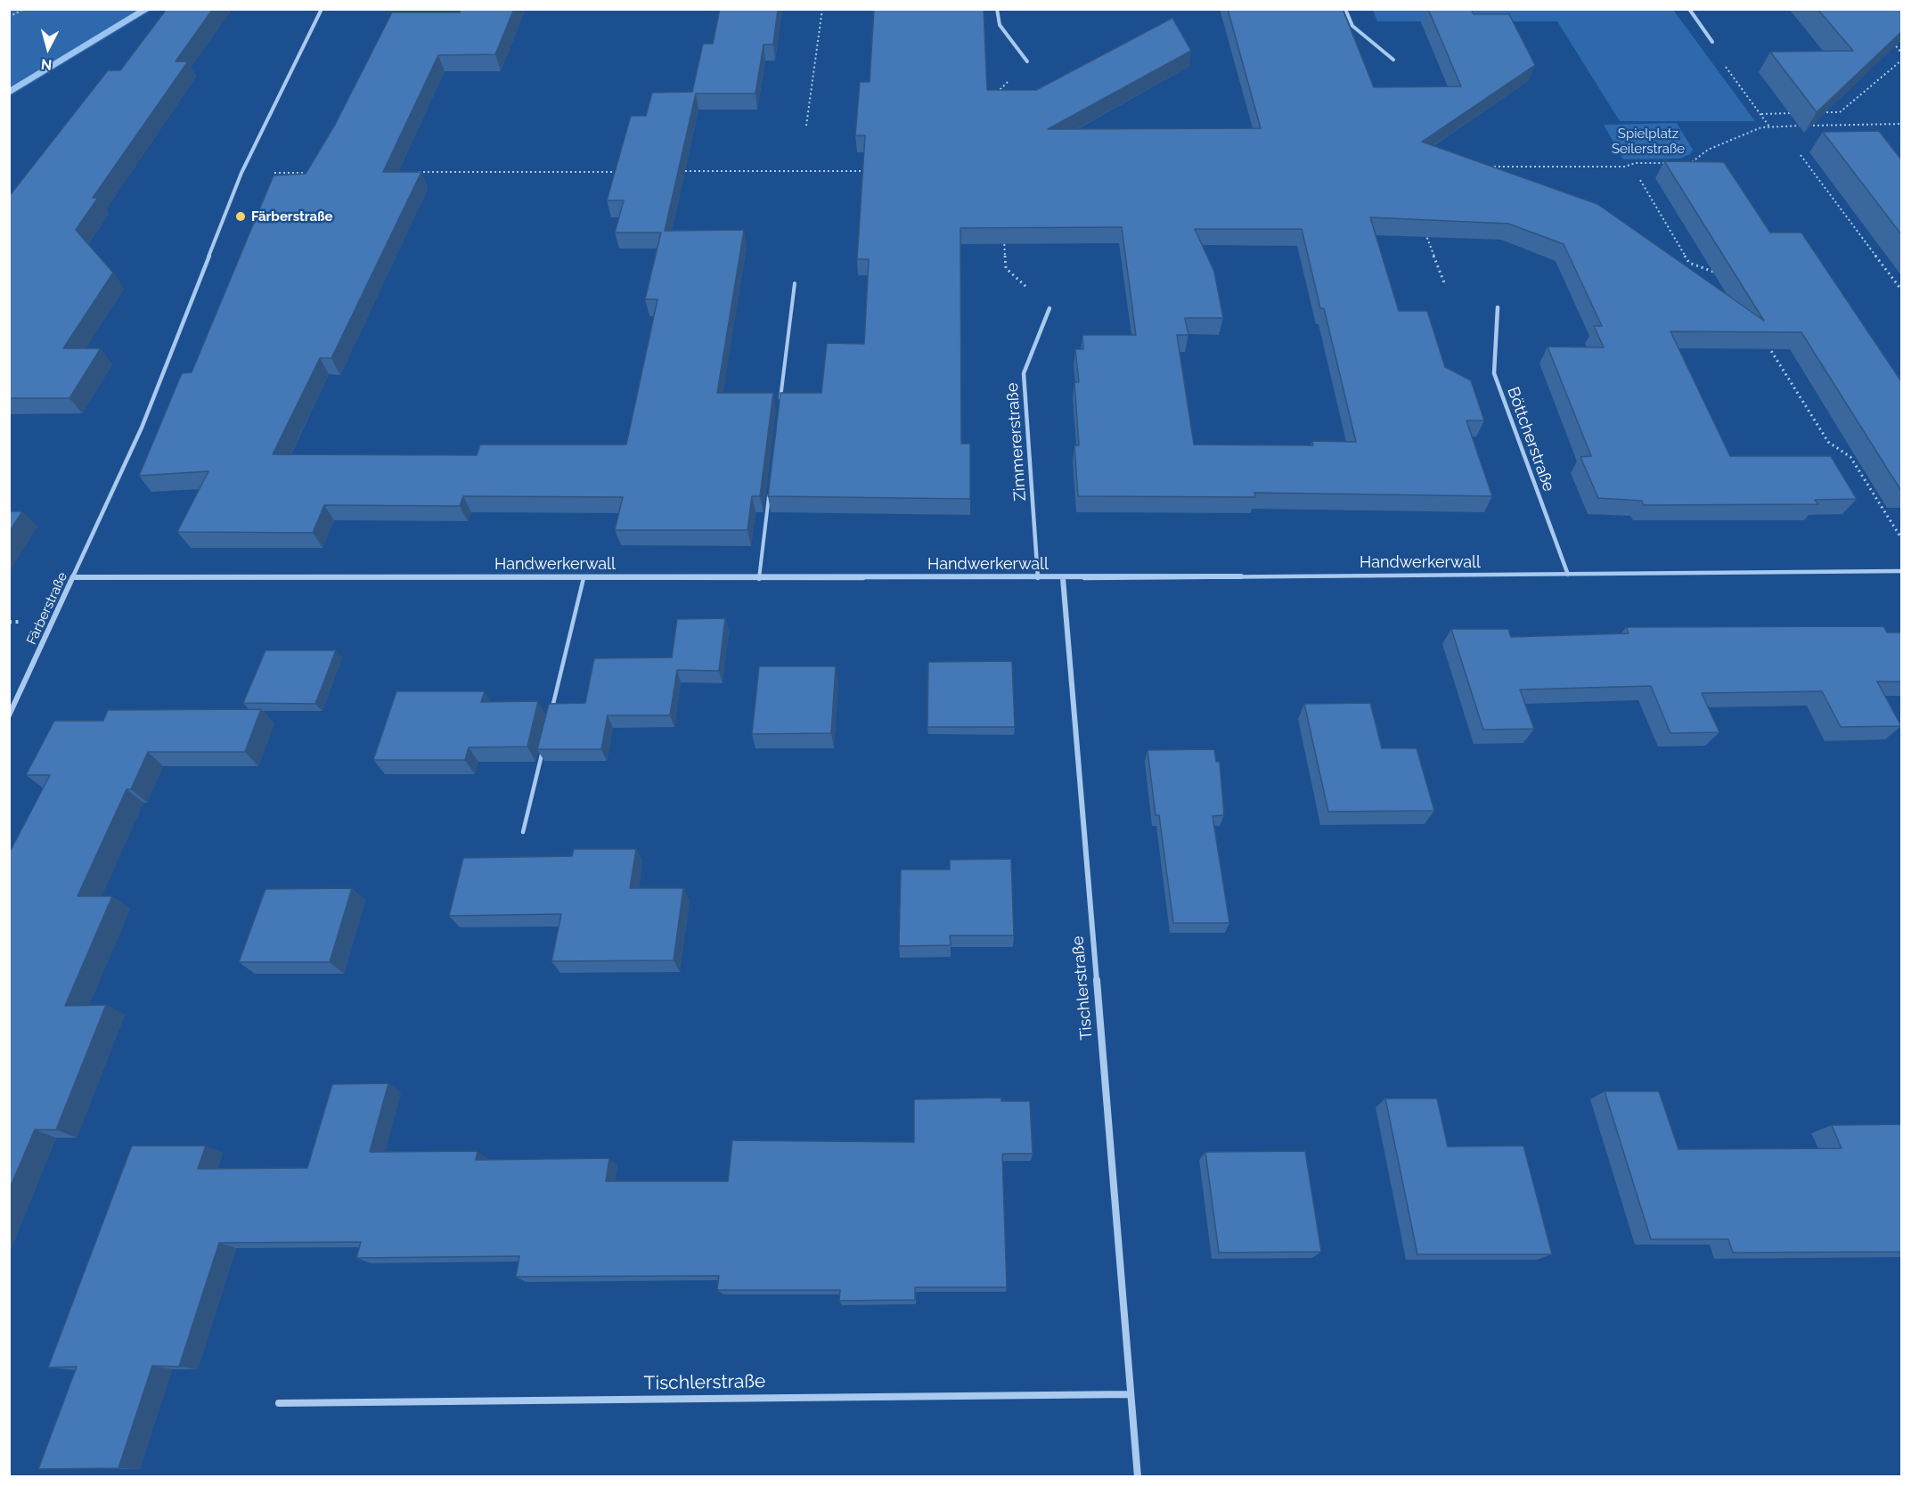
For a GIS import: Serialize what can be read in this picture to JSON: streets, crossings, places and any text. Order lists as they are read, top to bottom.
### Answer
{
  "streets": {
    "street": [
      "Böttcherstraße",
      "Zimmererstraße",
      "Handwerkerwall",
      "Färberstraße",
      "Tischlerstraße"
    ]
  },
  "crossings": [
    ["Böttcherstraße", "Handwerkerwall"],
    ["Zimmererstraße", "Handwerkerwall"],
    ["Handwerkerwall", "Färberstraße"],
    ["Handwerkerwall", "Tischlerstraße"]
  ],
  "parks": ["Spielplatz Seilerstraße"],
  "places": ["Färberstraße"],
  "north": "bottom"
}
